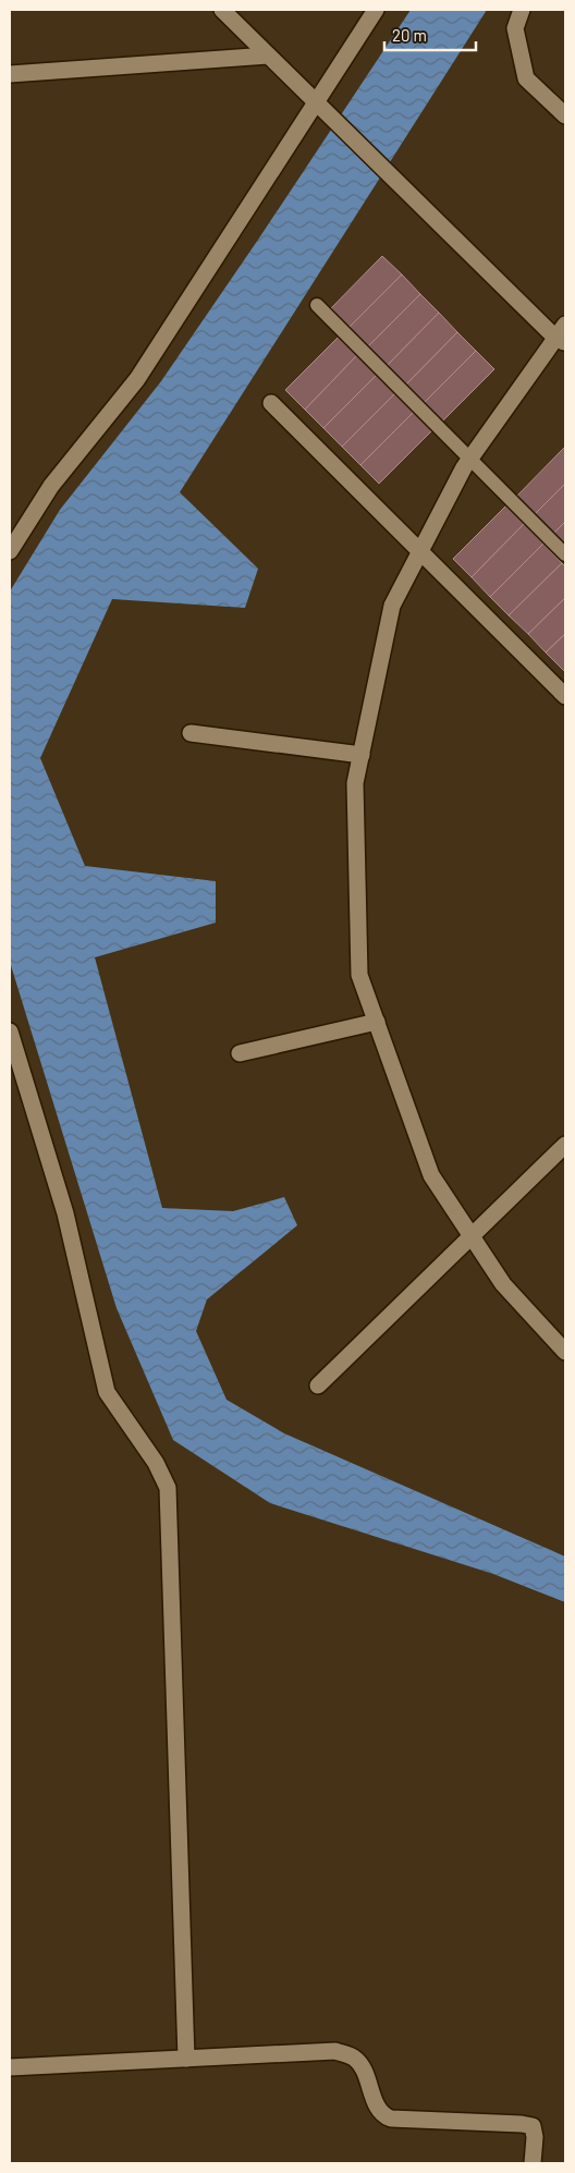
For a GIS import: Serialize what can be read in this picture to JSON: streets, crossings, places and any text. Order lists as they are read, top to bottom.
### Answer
{
  "scale_bar": "20 m"
}
